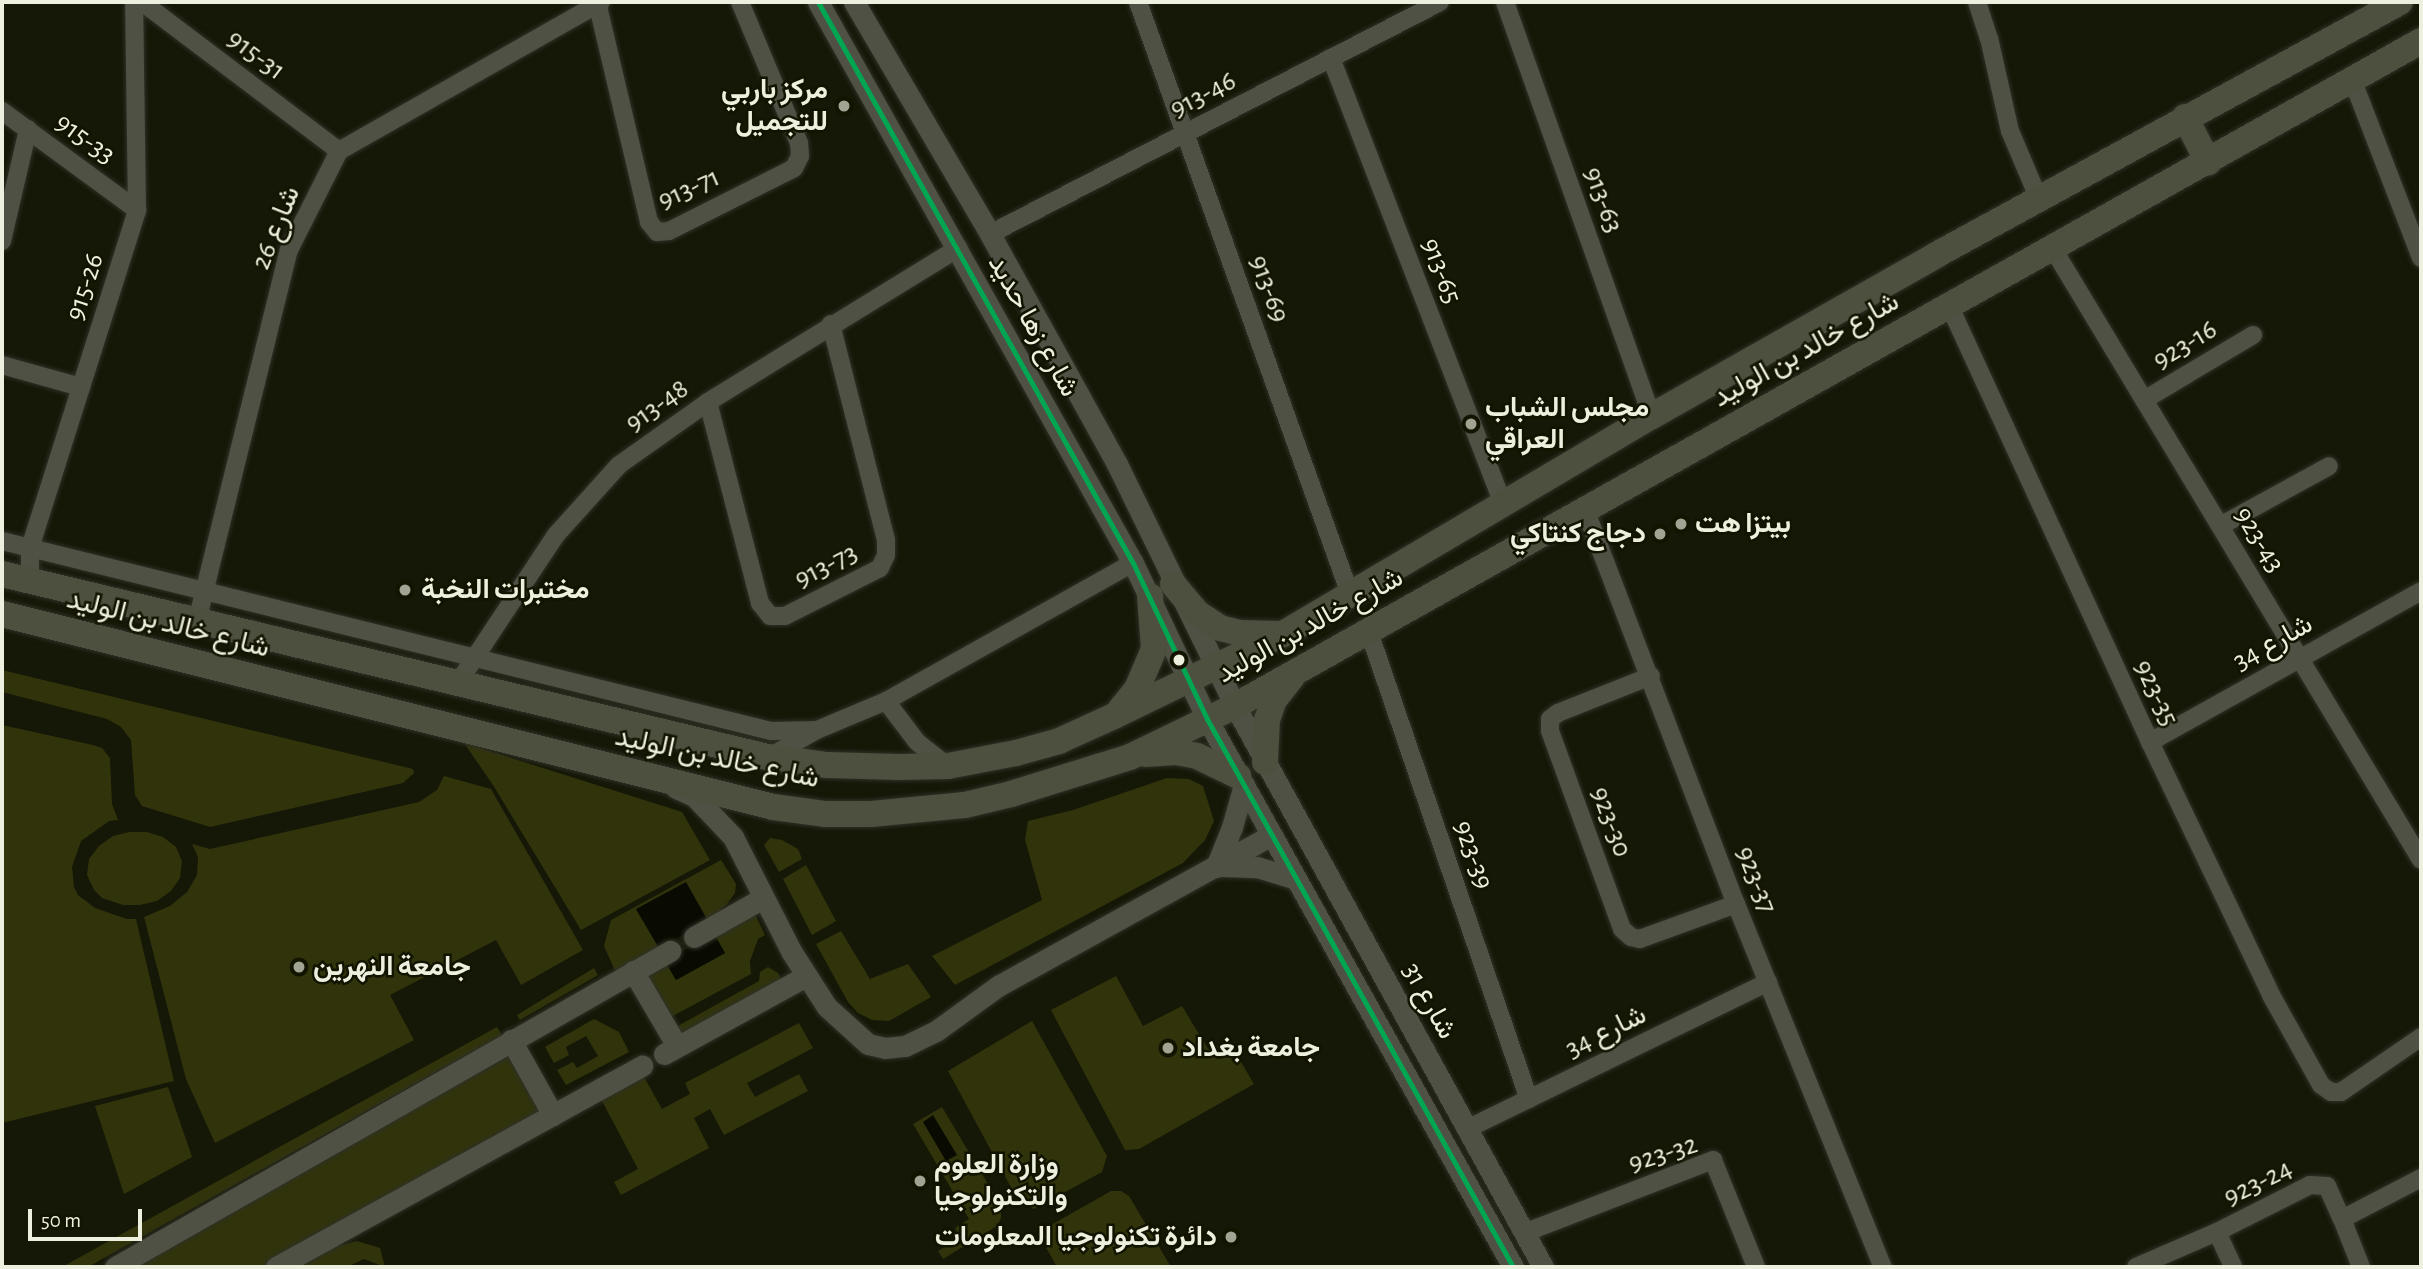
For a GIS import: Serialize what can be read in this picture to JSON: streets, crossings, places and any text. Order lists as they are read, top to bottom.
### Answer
{
  "streets": {
    "main road": ["شارع خالد بن الوليد"],
    "street": [
      "915-31",
      "913-46",
      "915-33",
      "913-71",
      "913-63",
      "شارع 26",
      "913-65",
      "915-26",
      "913-69",
      "شارع زها حديد",
      "923-16",
      "913-48",
      "923-43",
      "913-73",
      "شارع 34",
      "923-35",
      "923-30",
      "923-39",
      "923-37",
      "شارع 31",
      "923-32",
      "923-24"
    ]
  },
  "crossings": [
    ["915-31", "شارع 26"],
    ["913-46", "913-65"],
    ["913-46", "913-69"],
    ["913-46", "شارع زها حديد"],
    ["915-33", "915-26"],
    ["913-63", "شارع خالد بن الوليد"],
    ["شارع 26", "شارع خالد بن الوليد"],
    ["913-65", "شارع خالد بن الوليد"],
    ["915-26", "شارع خالد بن الوليد"],
    ["913-69", "شارع خالد بن الوليد"],
    ["شارع زها حديد", "شارع خالد بن الوليد"],
    ["شارع زها حديد", "913-48"],
    ["شارع زها حديد", "شارع 31"],
    ["923-16", "923-43"],
    ["شارع خالد بن الوليد", "913-48"],
    ["شارع خالد بن الوليد", "923-43"],
    ["شارع خالد بن الوليد", "923-35"],
    ["شارع خالد بن الوليد", "923-39"],
    ["شارع خالد بن الوليد", "923-37"],
    ["شارع خالد بن الوليد", "شارع 31"],
    ["913-48", "913-73"],
    ["923-43", "شارع 34"],
    ["شارع 34", "923-35"],
    ["شارع 34", "923-39"],
    ["شارع 34", "923-37"],
    ["شارع 34", "شارع 31"],
    ["923-30", "923-37"],
    ["شارع 31", "923-32"]
  ],
  "places": [
    "مركز باربي للتجميل",
    "مجلس الشباب العراقي",
    "بيتزا هت",
    "دجاج كنتاكي",
    "مختبرات النخبة",
    "جامعة النهرين",
    "جامعة بغداد",
    "وزارة العلوم والتكنولوجيا",
    "دائرة تكنولوجيا المعلومات"
  ],
  "scale_bar": "50 m"
}
